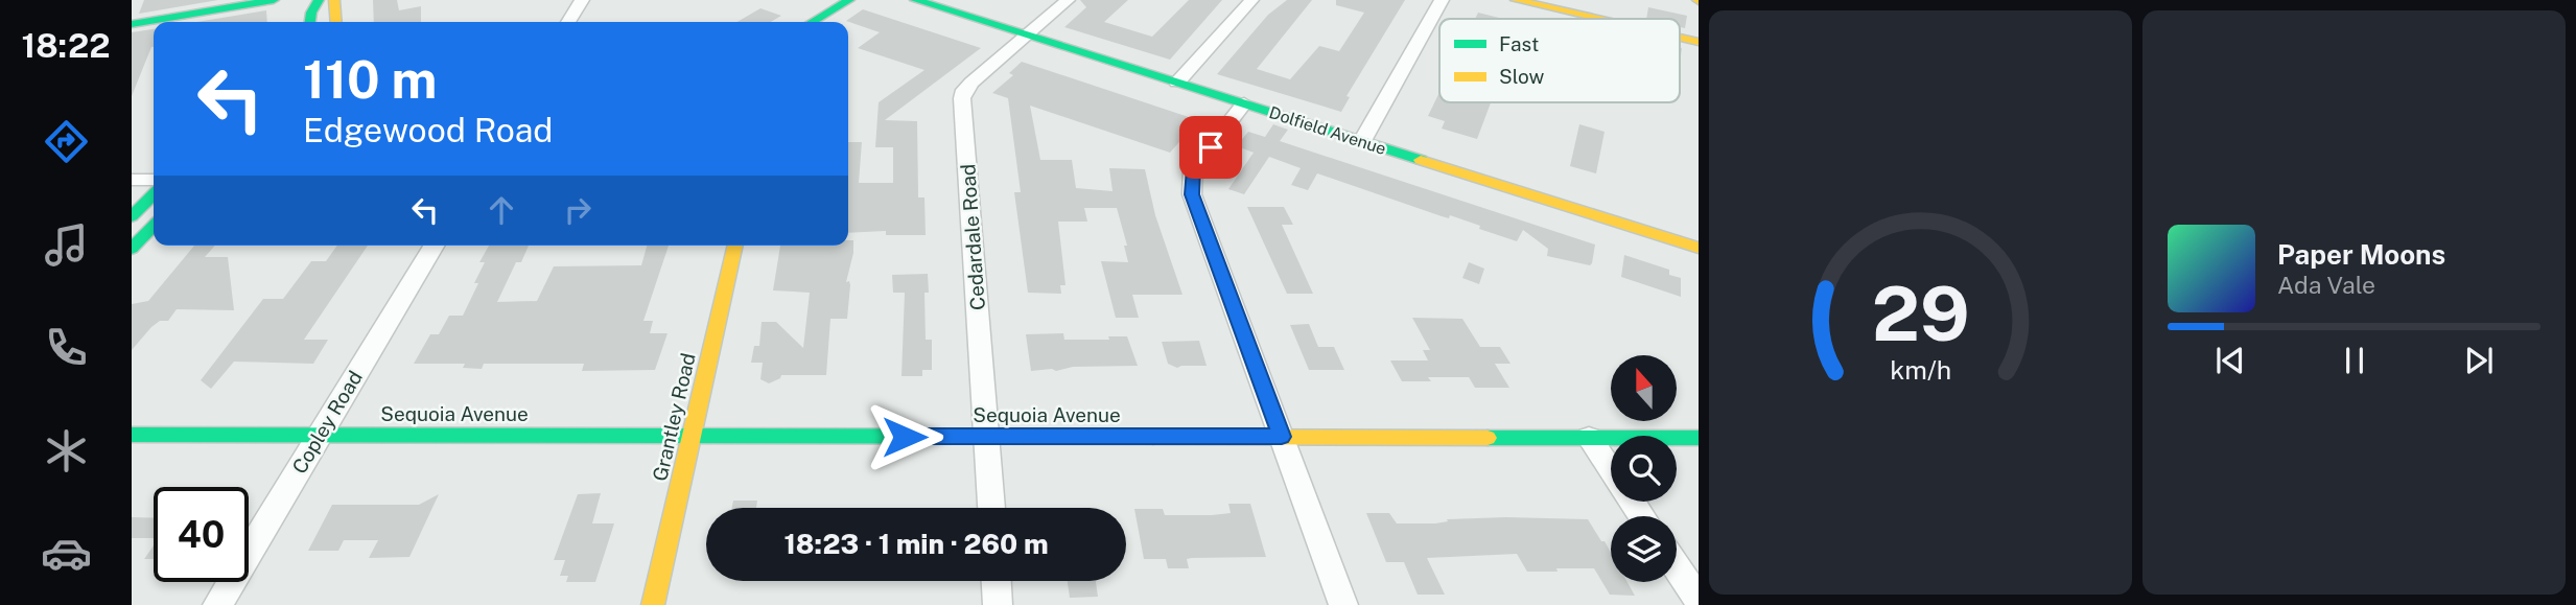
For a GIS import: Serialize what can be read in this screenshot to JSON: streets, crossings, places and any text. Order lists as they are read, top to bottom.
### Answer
{
  "streets": {
    "street": [
      "Dolfield Avenue",
      "Cedardale Road",
      "Sequoia Avenue",
      "Grantley Road",
      "Copley Road"
    ]
  },
  "crossings": [
    ["Dolfield Avenue", "Cedardale Road"],
    ["Cedardale Road", "Sequoia Avenue"],
    ["Sequoia Avenue", "Grantley Road"],
    ["Sequoia Avenue", "Copley Road"]
  ],
  "legend": ["Fast", "Slow"],
  "north": "top",
  "page": {
    "tabs": "18:22",
    "turn": ["110 m", "Edgewood Road"],
    "song": ["Paper Moons", "Ada Vale"],
    "limit": "40",
    "trip": "18:23 · 1 min · 260 m",
    "gauge": ["29", "km/h"]
  }
}
